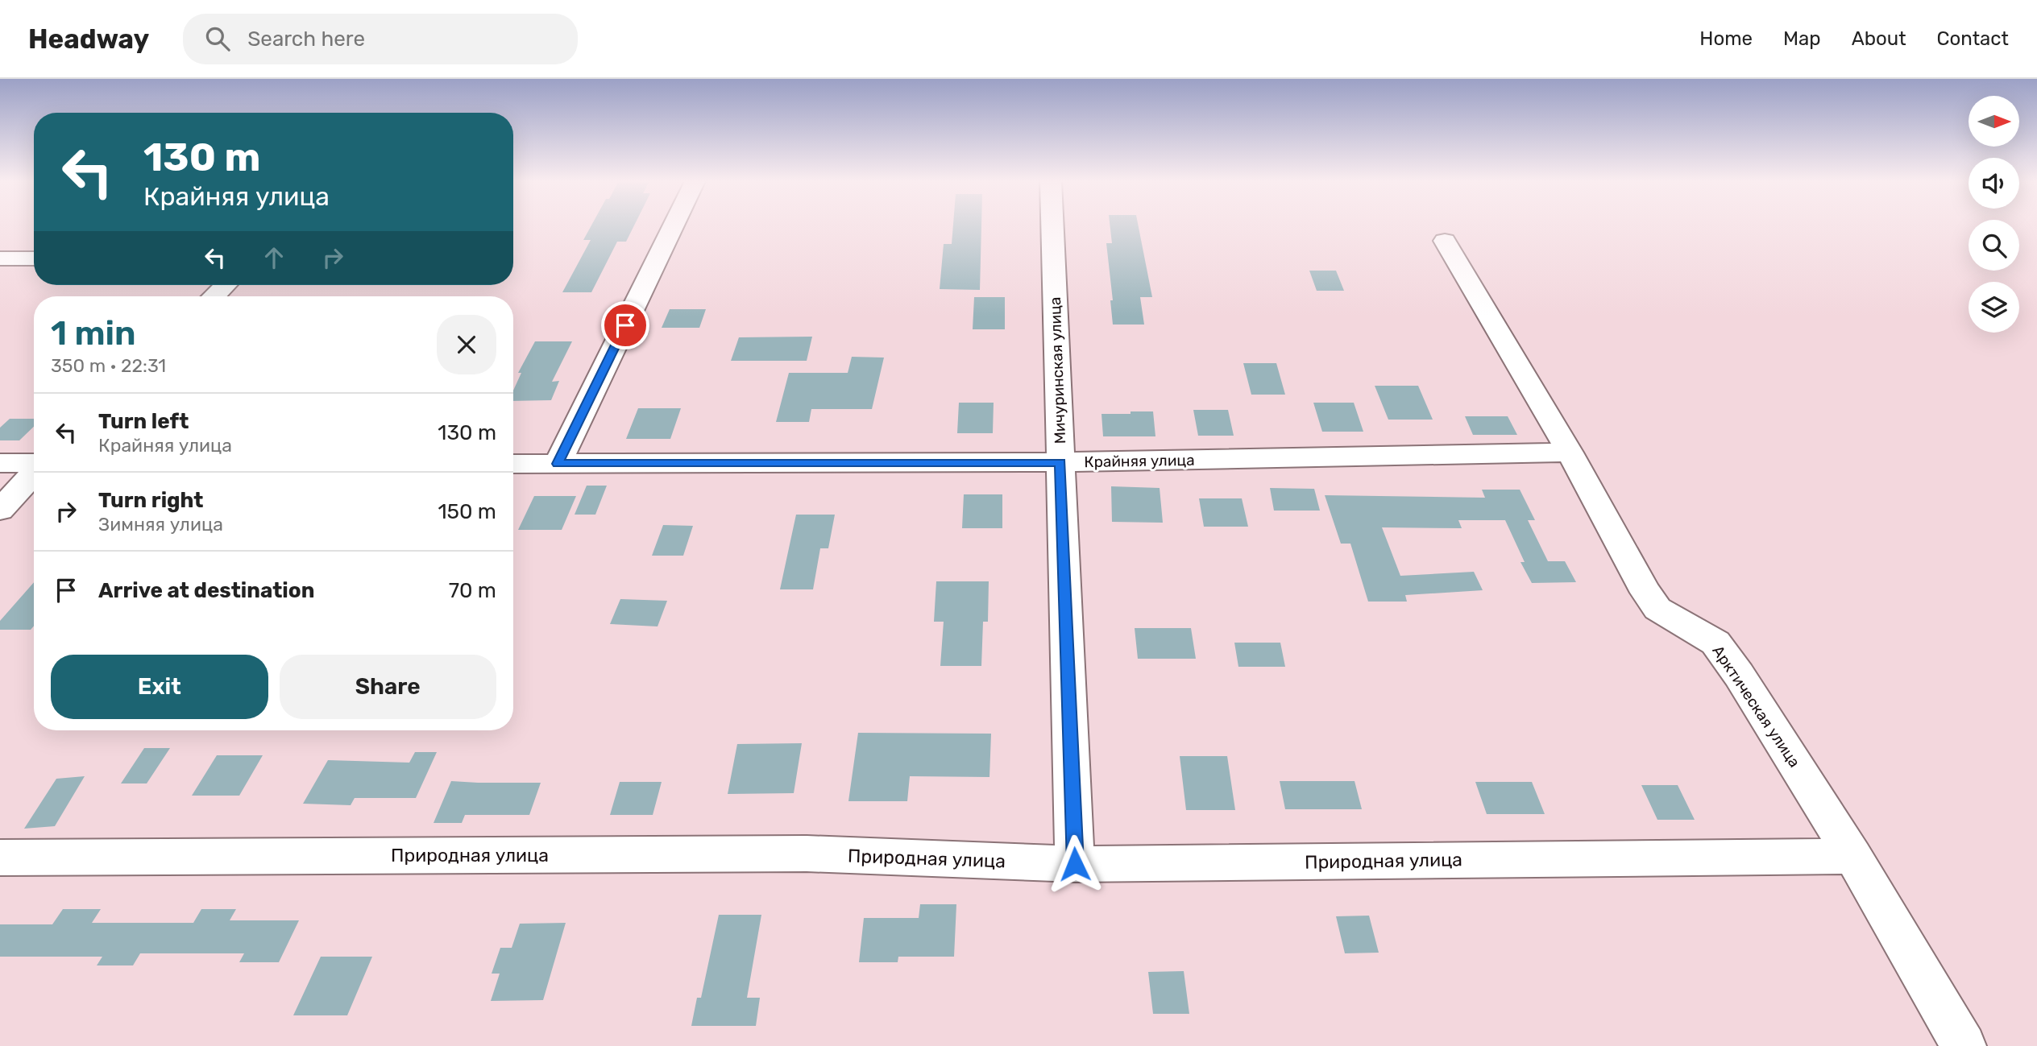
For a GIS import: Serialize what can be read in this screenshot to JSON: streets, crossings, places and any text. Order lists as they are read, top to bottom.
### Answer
{
  "streets": {
    "street": [
      "Мичуринская улица",
      "Крайняя улица",
      "Арктическая улица",
      "Природная улица"
    ]
  },
  "crossings": [
    ["Мичуринская улица", "Крайняя улица"],
    ["Мичуринская улица", "Природная улица"],
    ["Крайняя улица", "Арктическая улица"],
    ["Арктическая улица", "Природная улица"]
  ],
  "north": "right",
  "page": {
    "header": "Headway",
    "search": "Search here",
    "nav": [
      "Home",
      "Map",
      "About",
      "Contact"
    ],
    "turn": ["130 m", "Крайняя улица"],
    "heading": ["1 min", "350 m · 22:31"],
    "list": [
      {
        "name": "Turn left",
        "note": "Крайняя улица",
        "value": "130 m"
      },
      {
        "name": "Turn right",
        "note": "Зимняя улица",
        "value": "150 m"
      },
      {
        "name": "Arrive at destination",
        "value": "70 m"
      }
    ],
    "buttons": ["Exit", "Share"]
  }
}
